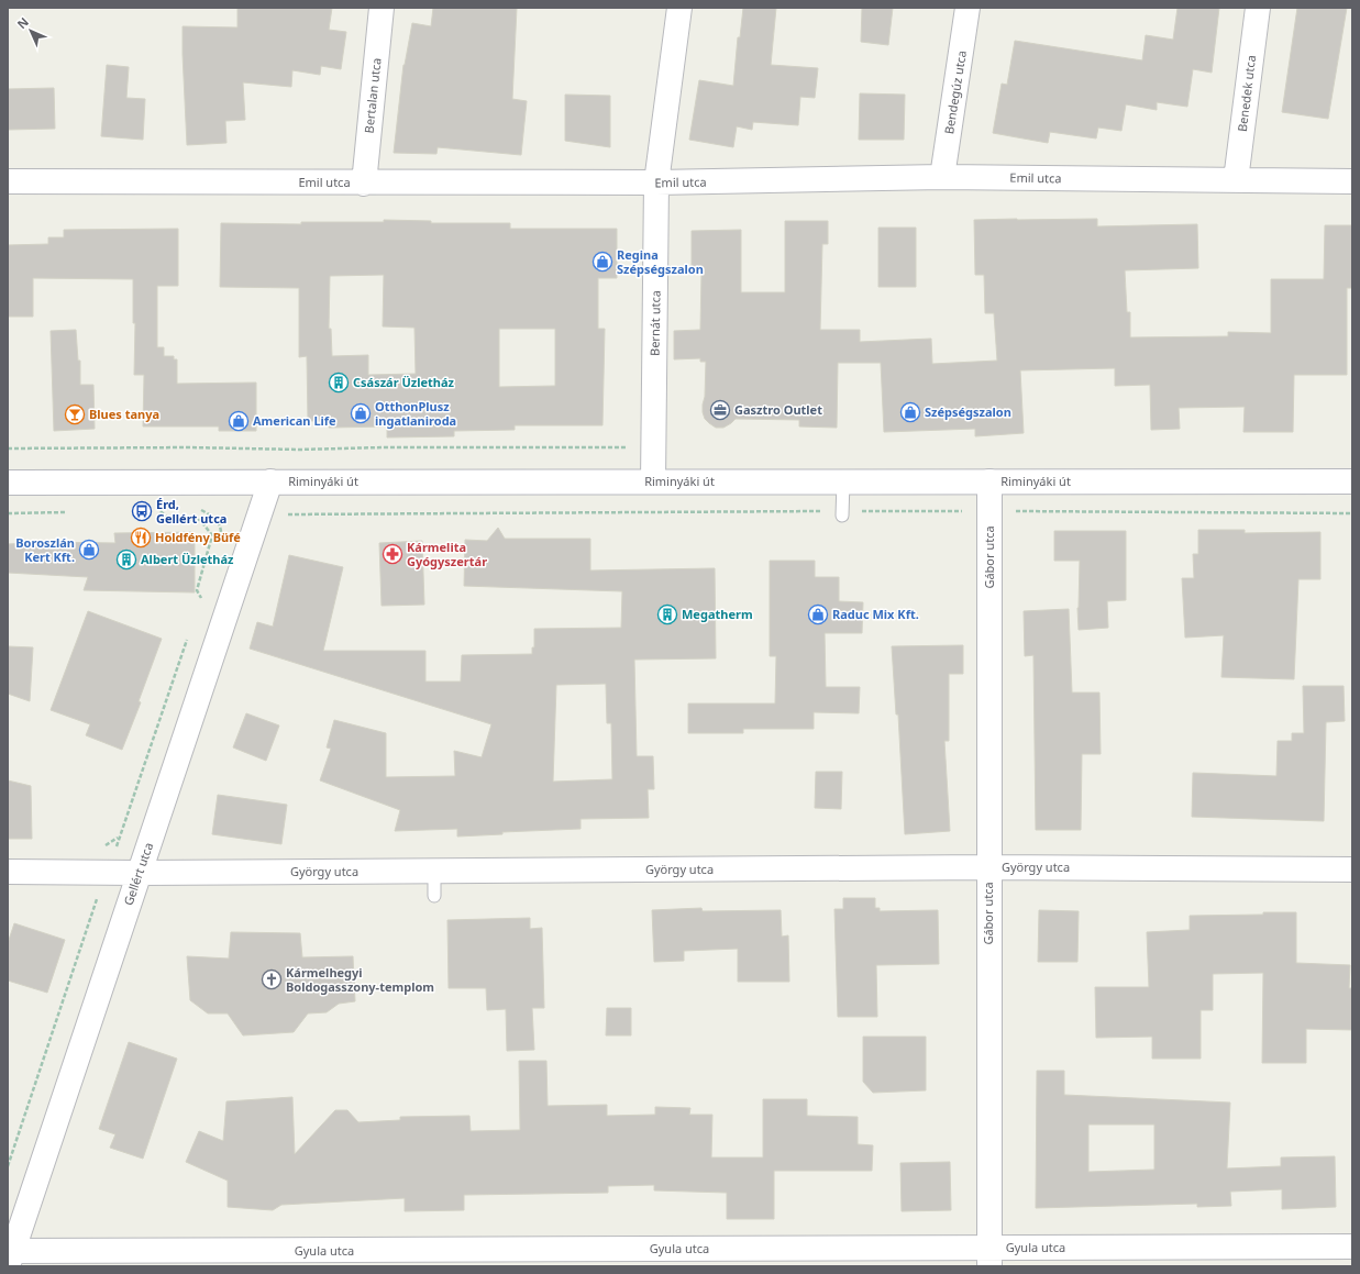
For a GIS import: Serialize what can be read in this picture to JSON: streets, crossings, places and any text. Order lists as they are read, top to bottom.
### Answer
{
  "streets": {
    "street": [
      "Bendegúz utca",
      "Benedek utca",
      "Bertalan utca",
      "Emil utca",
      "Bernát utca",
      "Riminyáki út",
      "Gábor utca",
      "György utca",
      "Gellért utca",
      "Gyula utca"
    ]
  },
  "crossings": [
    ["Bendegúz utca", "Emil utca"],
    ["Benedek utca", "Emil utca"],
    ["Bertalan utca", "Emil utca"],
    ["Emil utca", "Bernát utca"],
    ["Bernát utca", "Riminyáki út"],
    ["Riminyáki út", "Gábor utca"],
    ["Riminyáki út", "Gellért utca"],
    ["Gábor utca", "György utca"],
    ["Gábor utca", "Gyula utca"],
    ["György utca", "Gellért utca"],
    ["Gellért utca", "Gyula utca"]
  ],
  "places": {
    "shop": [
      "Regina Szépségszalon",
      "Szépségszalon",
      "OtthonPlusz ingatlaniroda",
      "American Life",
      "Boroszlán Kert Kft.",
      "Raduc Mix Kft."
    ],
    "building": ["Császár Üzletház", "Albert Üzletház", "Megatherm"],
    "office": ["Gasztro Outlet"],
    "bar": ["Blues tanya"],
    "bus stop": ["Érd, Gellért utca"],
    "restaurant": ["Holdfény Büfé"],
    "pharmacy": ["Kármelita Gyógyszertár"],
    "church": ["Kármelhegyi Boldogasszony-templom"]
  },
  "north": "top left"
}
